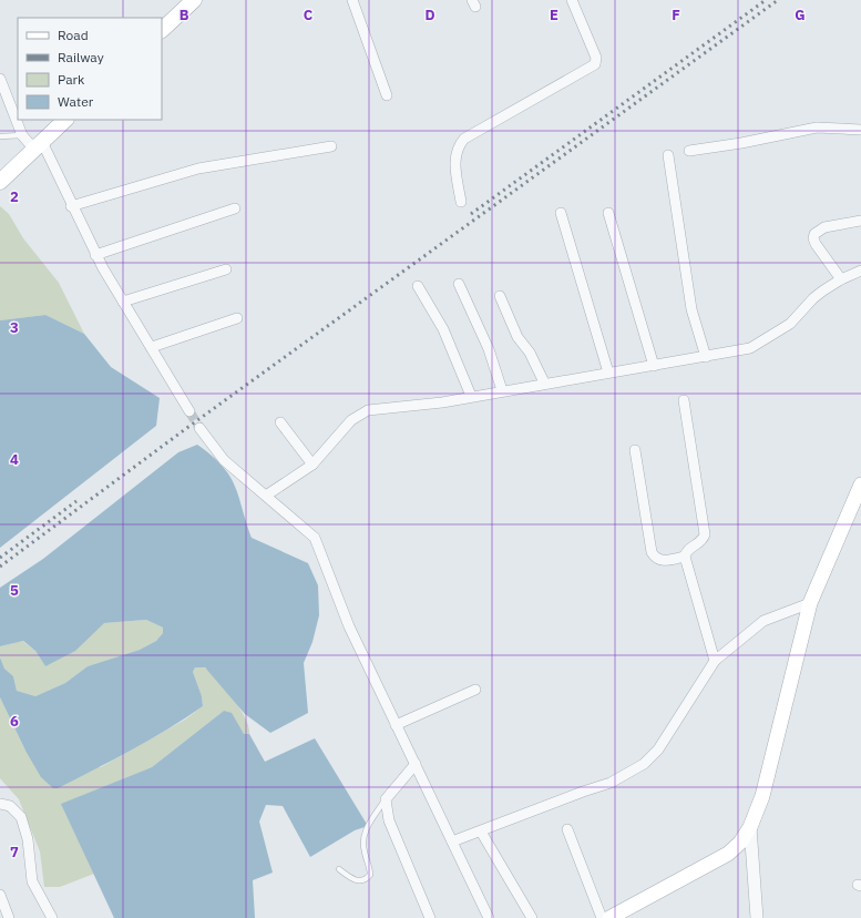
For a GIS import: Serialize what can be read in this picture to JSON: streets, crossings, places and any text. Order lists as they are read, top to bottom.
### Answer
{
  "legend": [
    "Road",
    "Railway",
    "Park",
    "Water"
  ],
  "grid": {
    "columns": [
      "B",
      "C",
      "D",
      "E",
      "F",
      "G"
    ],
    "rows": [
      "2",
      "3",
      "4",
      "5",
      "6",
      "7"
    ]
  }
}
